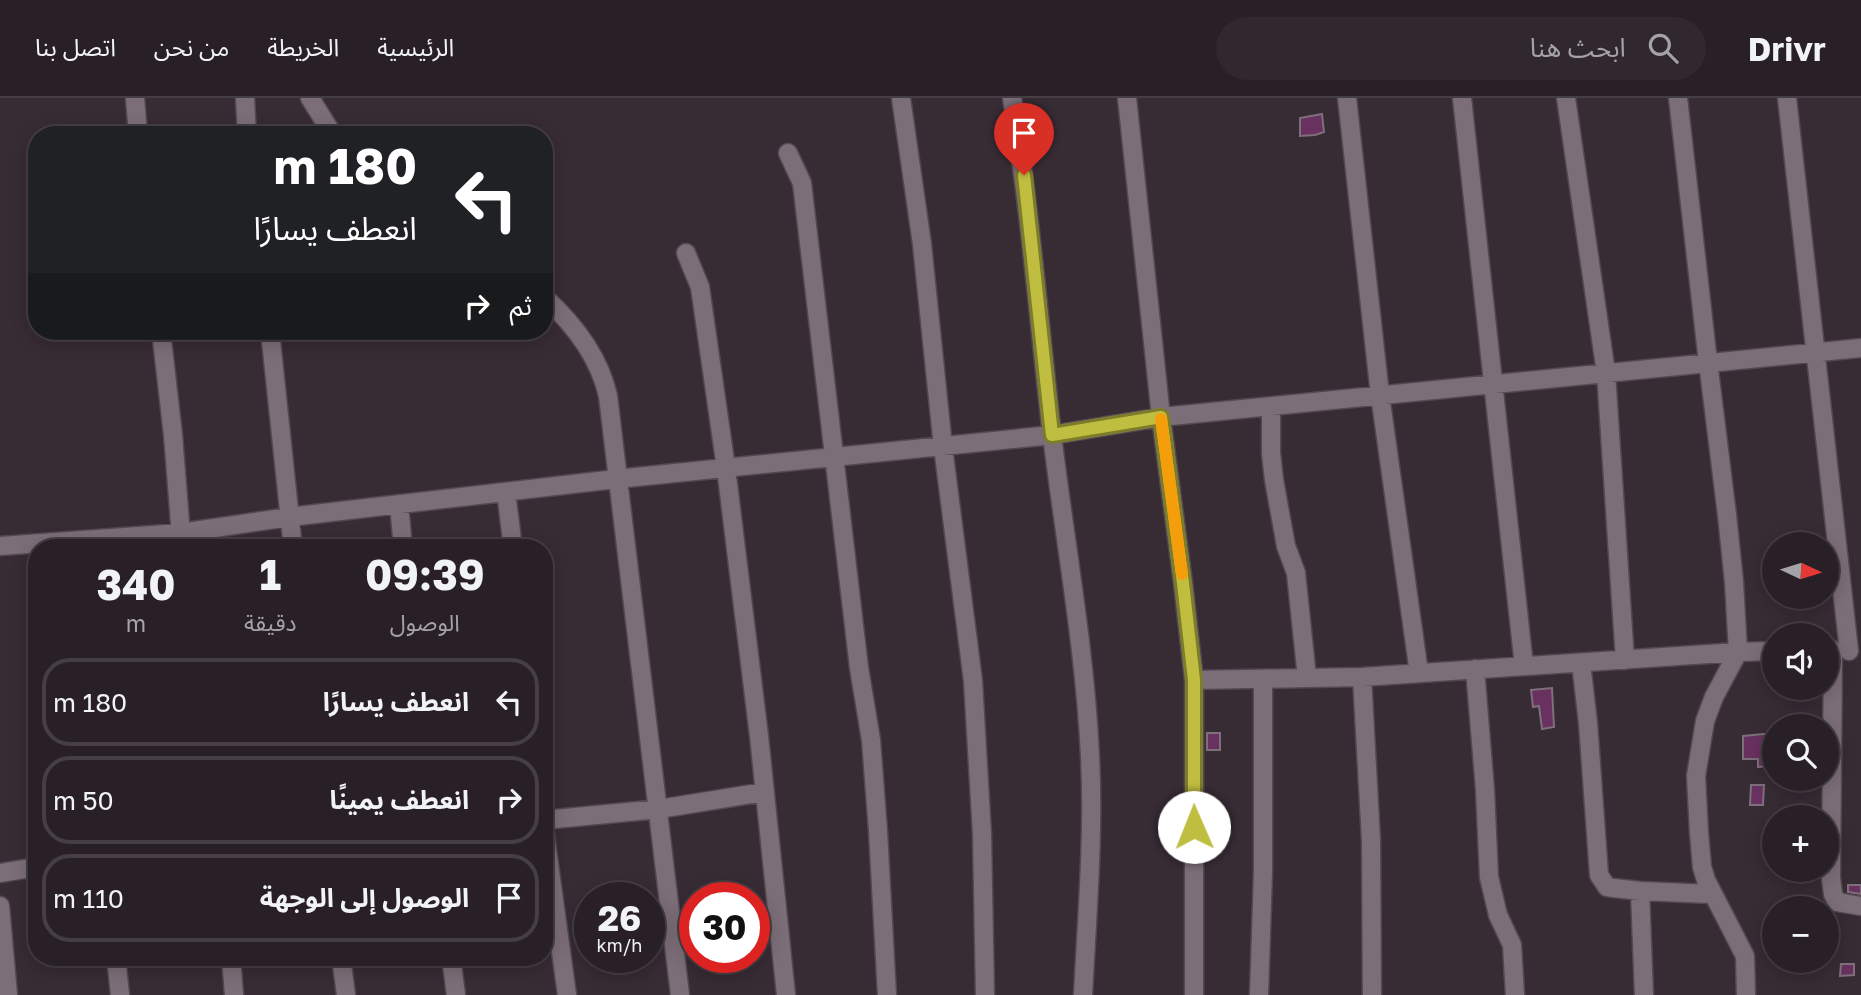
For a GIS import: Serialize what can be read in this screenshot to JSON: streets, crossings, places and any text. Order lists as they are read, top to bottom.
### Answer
{
  "north": "right",
  "page": {
    "header": "Drivr",
    "search": "ابحث هنا",
    "nav": [
      "الرئيسية",
      "الخريطة",
      "من نحن",
      "اتصل بنا"
    ],
    "turn": ["180 m", "انعطف يسارًا"],
    "then": "ثم",
    "map_buttons": ["+", "−"],
    "eta": [
      "09:39",
      "الوصول",
      "1",
      "دقيقة",
      "340",
      "m"
    ],
    "list": [
      {
        "name": "انعطف يسارًا",
        "value": "180 m"
      },
      {
        "name": "انعطف يمينًا",
        "value": "50 m"
      },
      {
        "name": "الوصول إلى الوجهة",
        "value": "110 m"
      }
    ],
    "speed": "26 km/h",
    "limit": "30"
  }
}
